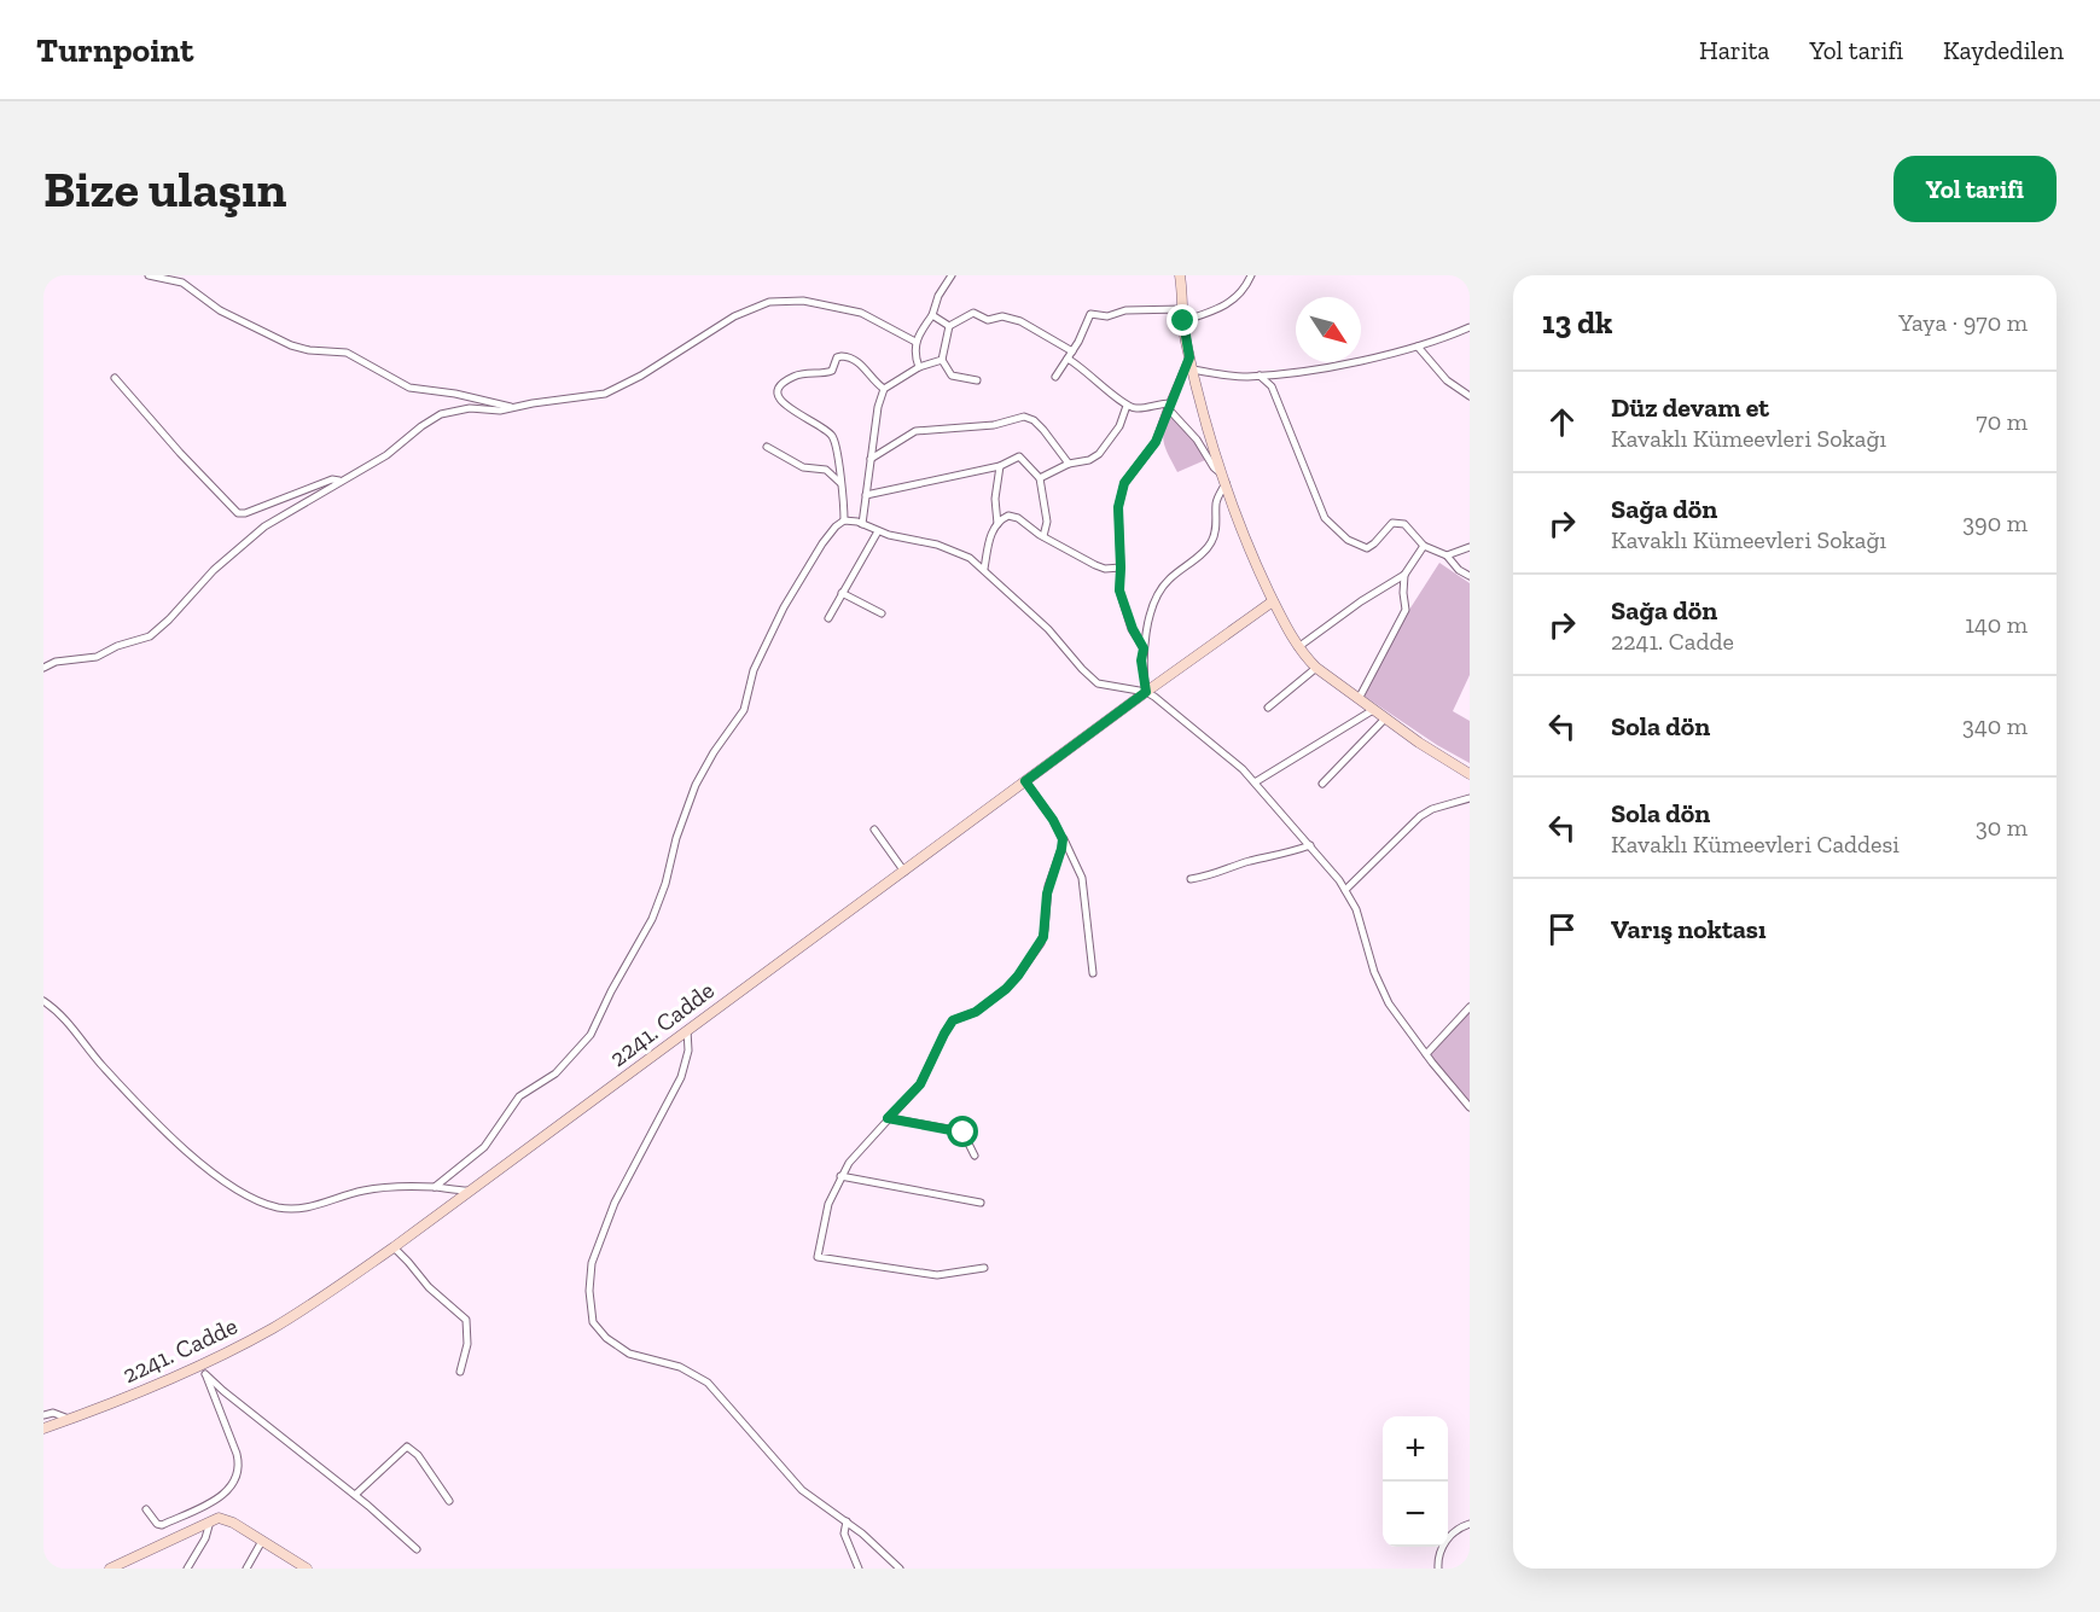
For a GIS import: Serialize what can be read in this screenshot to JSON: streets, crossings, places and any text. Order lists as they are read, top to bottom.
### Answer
{
  "streets": {
    "street": ["2241. Cadde"]
  },
  "north": "bottom right",
  "page": {
    "header": "Turnpoint",
    "nav": ["Harita", "Yol tarifi", "Kaydedilen"],
    "buttons": "Yol tarifi",
    "title": "Bize ulaşın",
    "heading": ["13 dk", "Yaya · 970 m"],
    "list": [
      ["Düz devam et", "Kavaklı Kümeevleri Sokağı", "70 m"],
      ["Sağa dön", "Kavaklı Kümeevleri Sokağı", "390 m"],
      ["Sağa dön", "2241. Cadde", "140 m"],
      ["Sola dön", "340 m"],
      ["Sola dön", "Kavaklı Kümeevleri Caddesi", "30 m"],
      "Varış noktası"
    ],
    "map_buttons": ["+", "−"]
  }
}
